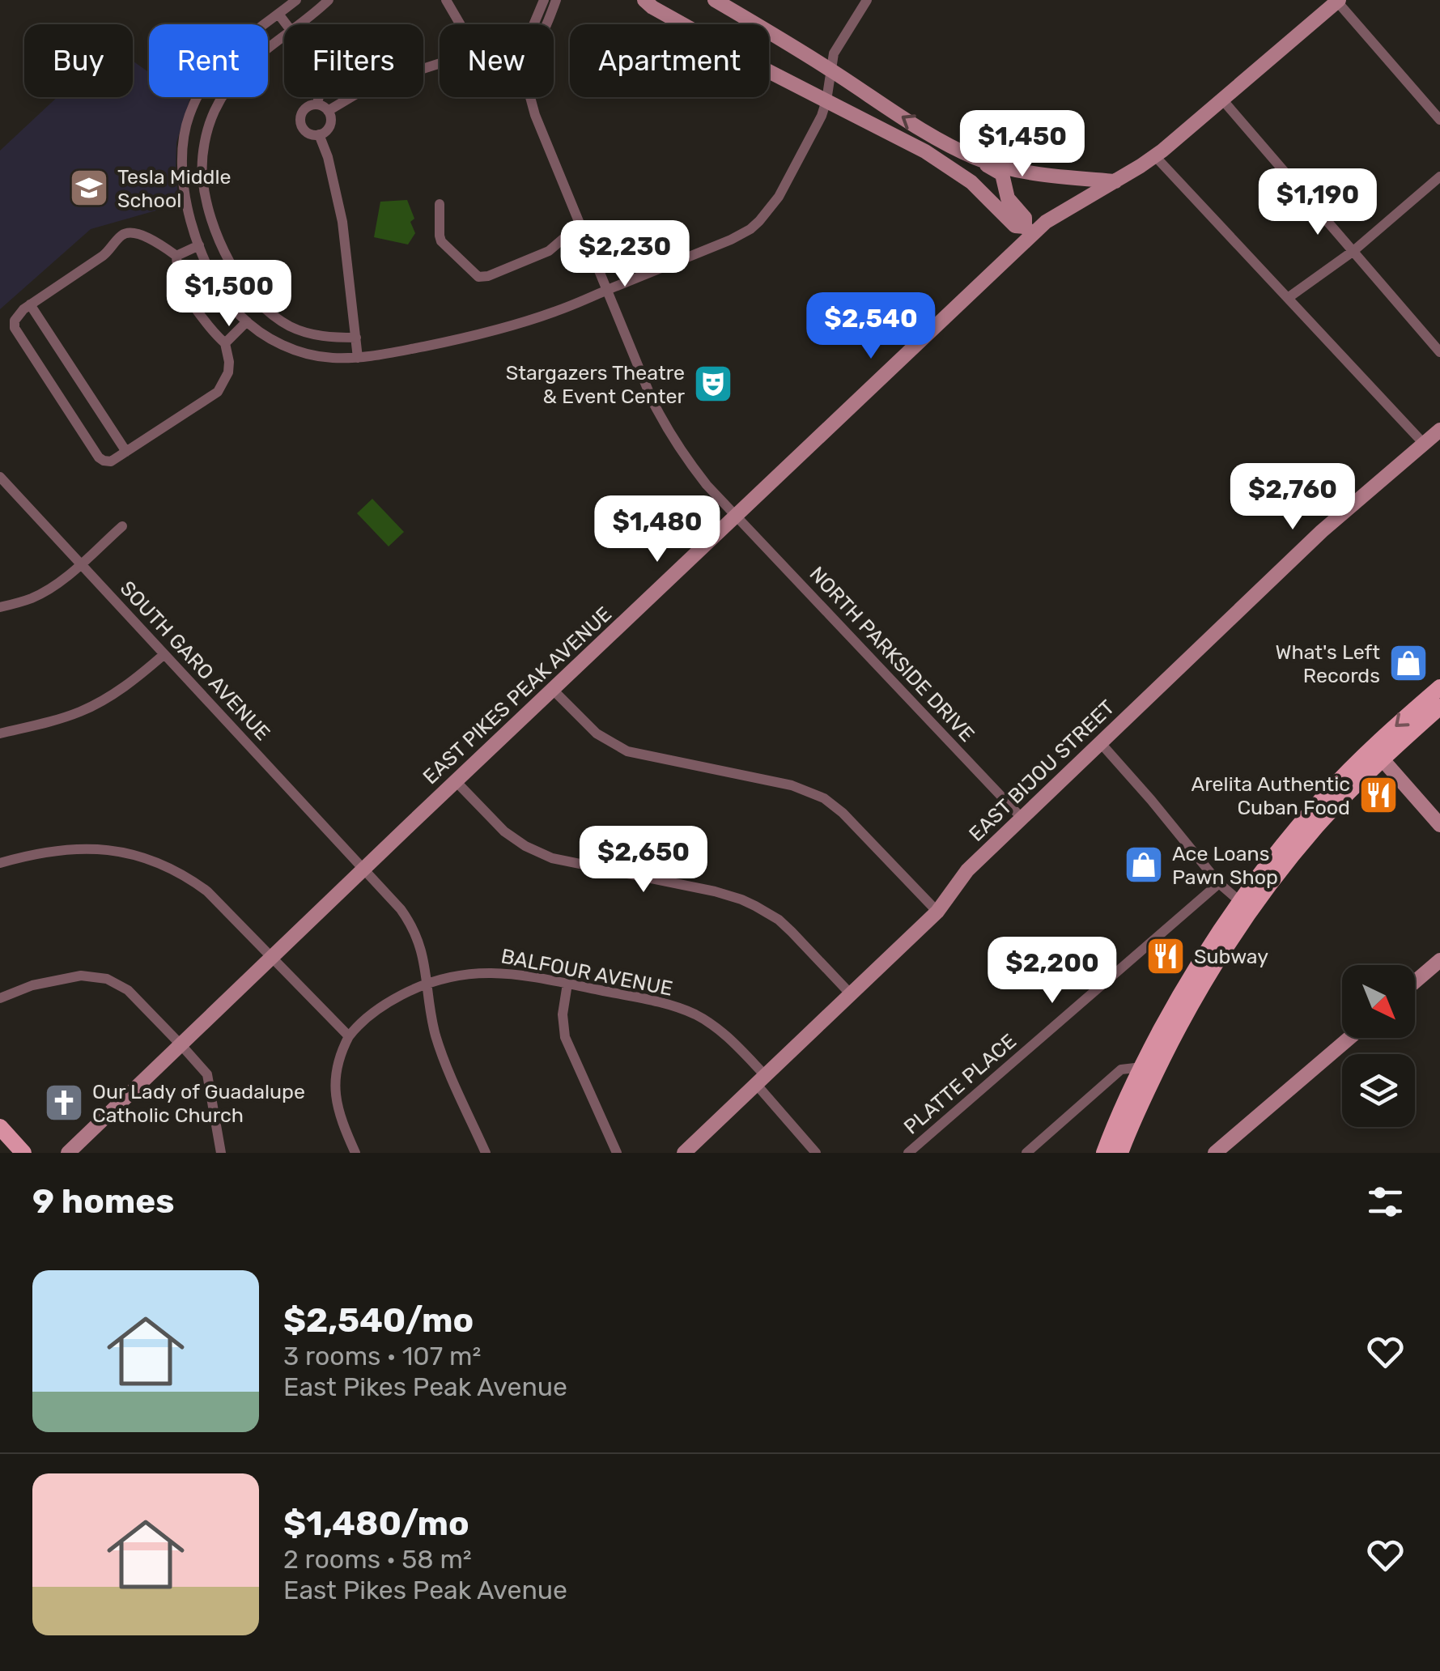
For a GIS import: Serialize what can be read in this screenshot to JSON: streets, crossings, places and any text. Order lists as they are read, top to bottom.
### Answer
{
  "streets": {
    "main road": ["EAST PIKES PEAK AVENUE", "EAST BIJOU STREET"],
    "street": [
      "NORTH PARKSIDE DRIVE",
      "SOUTH GARO AVENUE",
      "BALFOUR AVENUE",
      "PLATTE PLACE"
    ]
  },
  "crossings": [
    ["NORTH PARKSIDE DRIVE", "EAST PIKES PEAK AVENUE"],
    ["NORTH PARKSIDE DRIVE", "EAST BIJOU STREET"],
    ["SOUTH GARO AVENUE", "EAST PIKES PEAK AVENUE"],
    ["SOUTH GARO AVENUE", "BALFOUR AVENUE"],
    ["EAST BIJOU STREET", "BALFOUR AVENUE"]
  ],
  "places": {
    "school or university": ["Tesla Middle School"],
    "theatre": ["Stargazers Theatre & Event Center"],
    "shop": ["What's Left Records", "Ace Loans Pawn Shop"],
    "restaurant": ["Arelita Authentic Cuban Food", "Subway"],
    "church": ["Our Lady of Guadalupe Catholic Church"]
  },
  "north": "bottom right",
  "page": {
    "chip": [
      "Buy",
      "Rent",
      "Filters",
      "New",
      "Apartment"
    ],
    "price": [
      "$1,450",
      "$1,190",
      "$2,230",
      "$1,500",
      "$2,540",
      "$2,760",
      "$1,480",
      "$2,650",
      "$2,200"
    ],
    "heading": "9 homes",
    "list": [
      {
        "name": "$2,540/mo",
        "note": "3 rooms · 107 m² · East Pikes Peak Avenue"
      },
      {
        "name": "$1,480/mo",
        "note": "2 rooms · 58 m² · East Pikes Peak Avenue"
      }
    ]
  }
}
